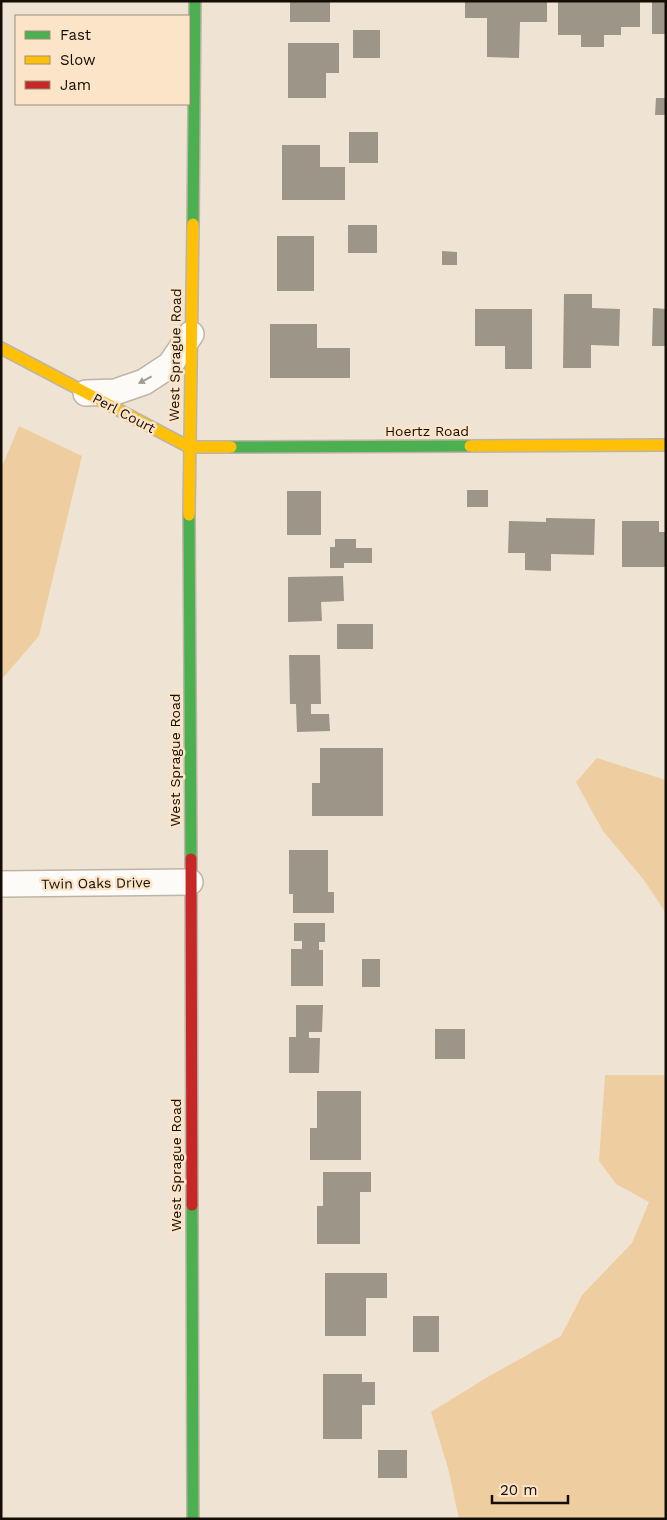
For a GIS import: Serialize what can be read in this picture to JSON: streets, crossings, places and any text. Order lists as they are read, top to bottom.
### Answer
{
  "streets": {
    "street": [
      "West Sprague Road",
      "Perl Court",
      "Hoertz Road",
      "Twin Oaks Drive"
    ]
  },
  "crossings": [
    ["West Sprague Road", "Perl Court"],
    ["West Sprague Road", "Hoertz Road"],
    ["West Sprague Road", "Twin Oaks Drive"],
    ["Perl Court", "Hoertz Road"]
  ],
  "one_way": ["Perl Court"],
  "legend": ["Fast", "Slow", "Jam"],
  "scale_bar": "20 m"
}
